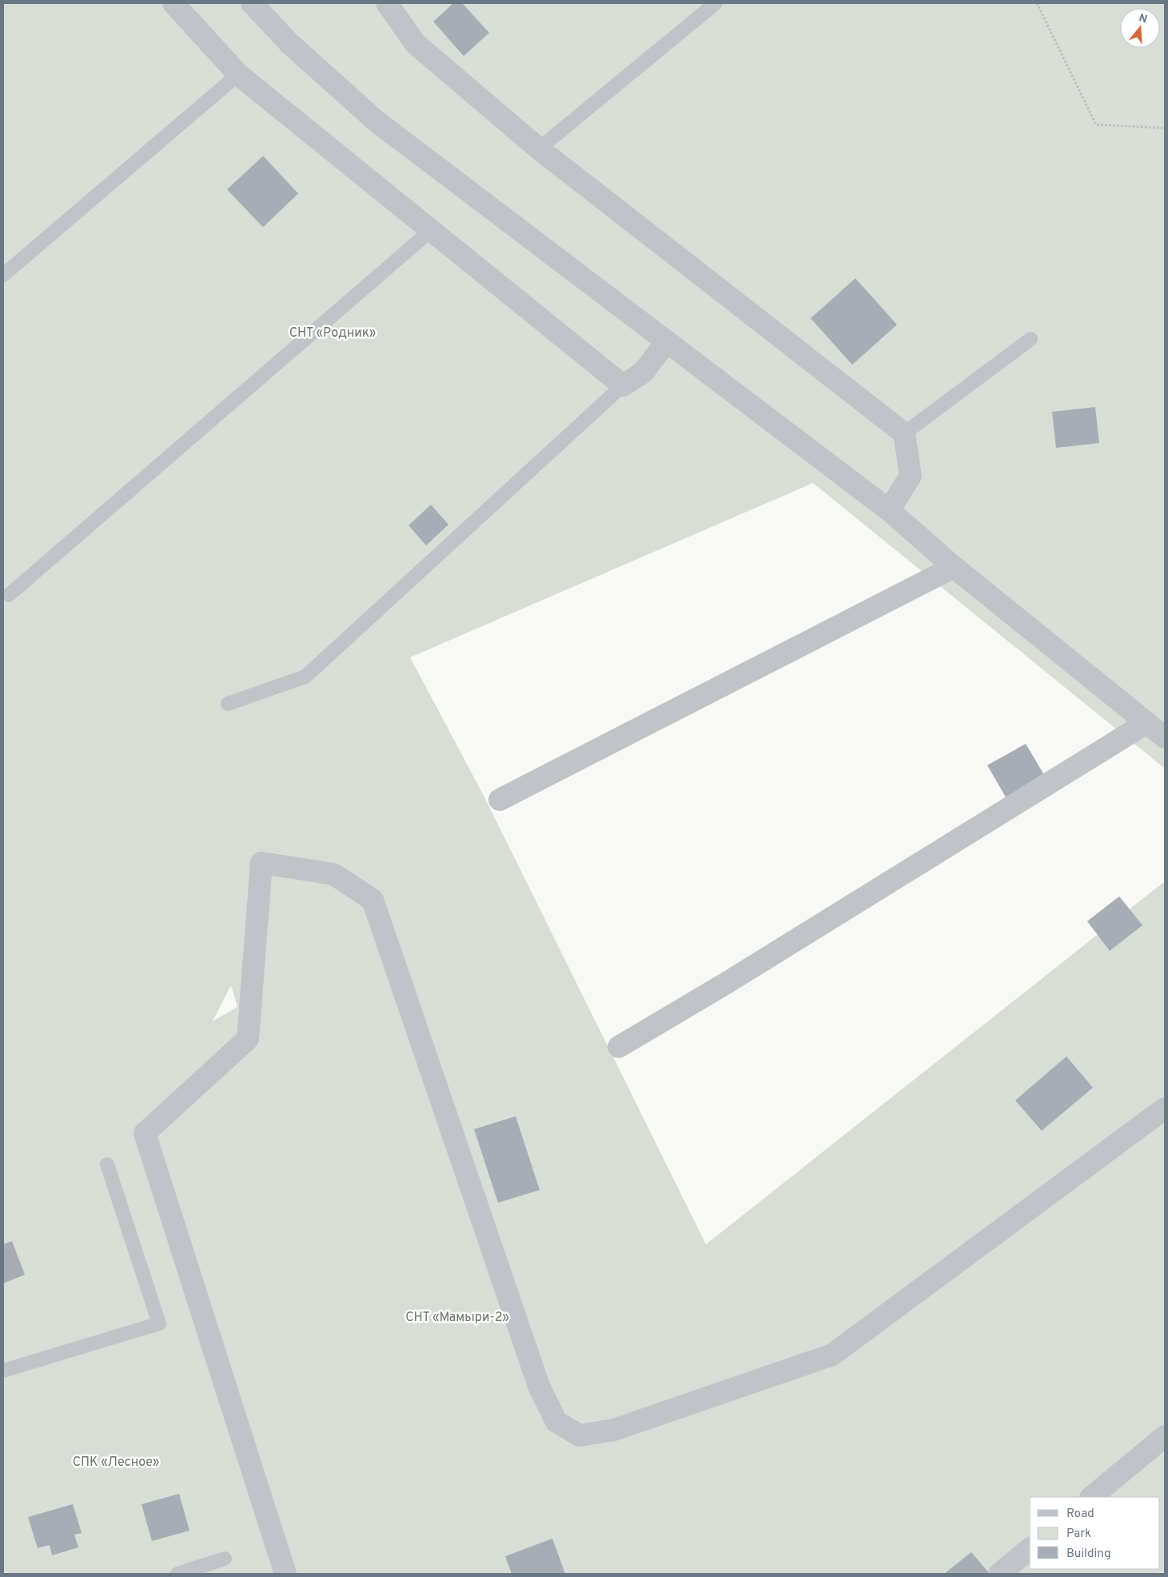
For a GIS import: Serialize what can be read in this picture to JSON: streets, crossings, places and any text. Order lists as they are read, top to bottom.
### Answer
{
  "parks": ["СНТ «Родник»", "СНТ «Мамыри-2»", "СПК «Лесное»"],
  "legend": ["Road", "Park", "Building"],
  "north": "top"
}
